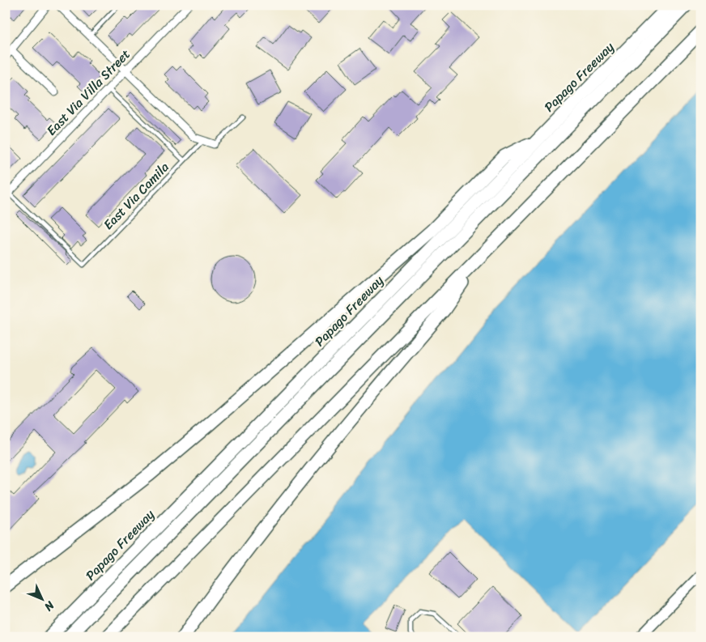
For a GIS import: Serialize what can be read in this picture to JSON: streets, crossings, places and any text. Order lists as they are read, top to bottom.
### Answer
{
  "streets": {
    "highway": ["Papago Freeway"],
    "street": ["East Via Villa Street"],
    "lane": ["East Via Camila"]
  },
  "crossings": [
    ["East Via Villa Street", "East Via Camila"]
  ],
  "north": "bottom right"
}
